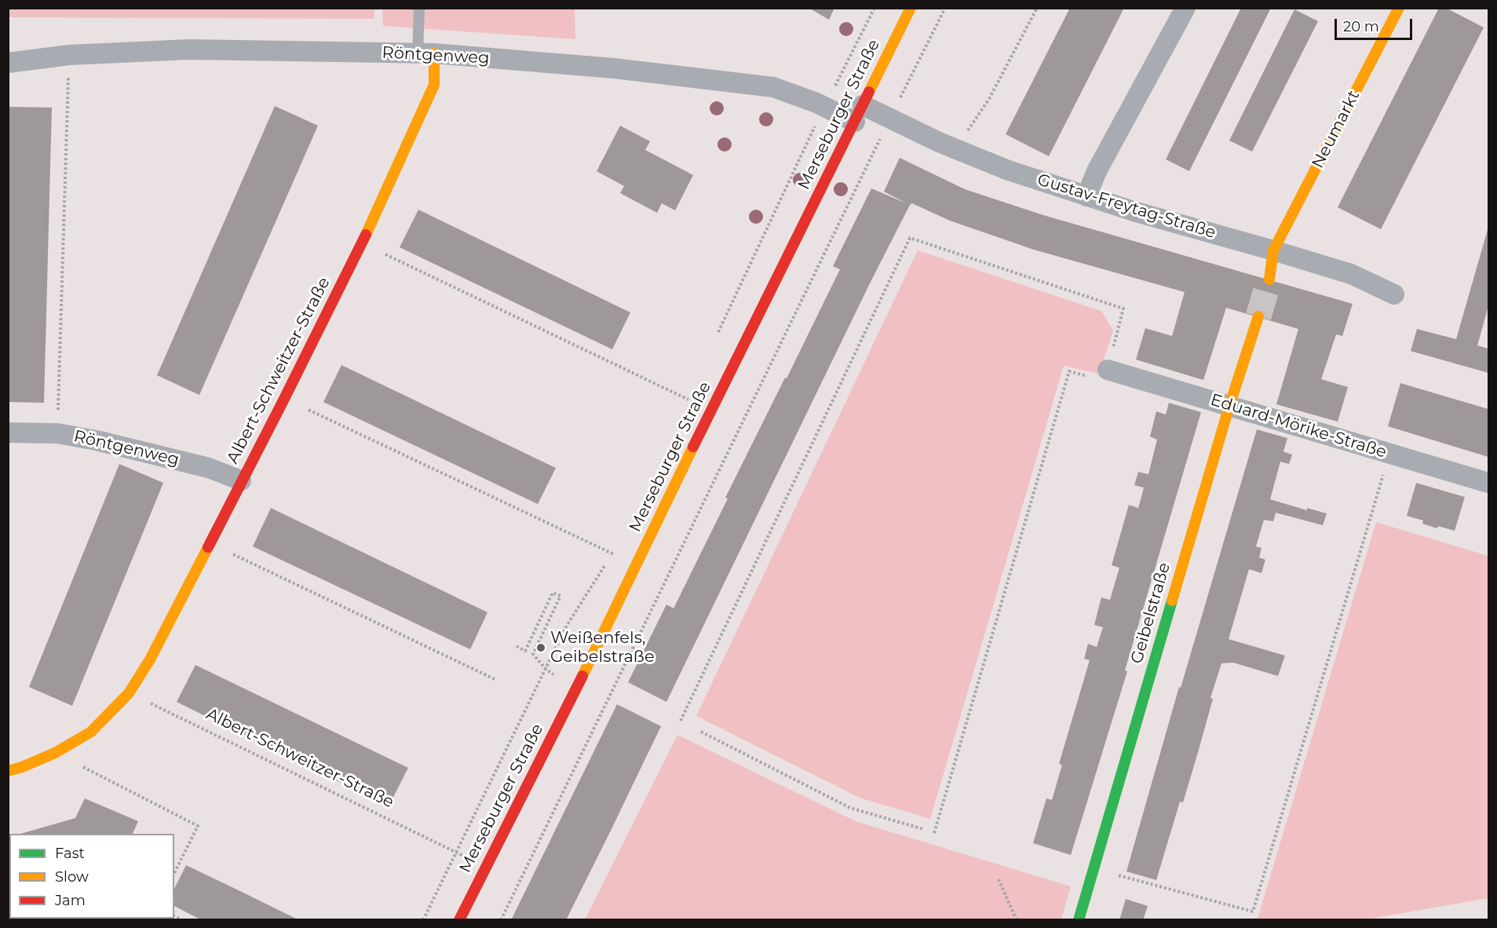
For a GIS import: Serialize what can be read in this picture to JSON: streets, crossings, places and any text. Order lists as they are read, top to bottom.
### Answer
{
  "streets": {
    "street": [
      "Röntgenweg",
      "Merseburger Straße",
      "Neumarkt",
      "Gustav-Freytag-Straße",
      "Albert-Schweitzer-Straße",
      "Eduard-Mörike-Straße",
      "Geibelstraße"
    ]
  },
  "crossings": [
    ["Röntgenweg", "Merseburger Straße"],
    ["Röntgenweg", "Gustav-Freytag-Straße"],
    ["Röntgenweg", "Albert-Schweitzer-Straße"],
    ["Merseburger Straße", "Gustav-Freytag-Straße"],
    ["Neumarkt", "Gustav-Freytag-Straße"],
    ["Eduard-Mörike-Straße", "Geibelstraße"]
  ],
  "places": ["Weißenfels, Geibelstraße"],
  "legend": ["Fast", "Slow", "Jam"],
  "scale_bar": "20 m"
}
